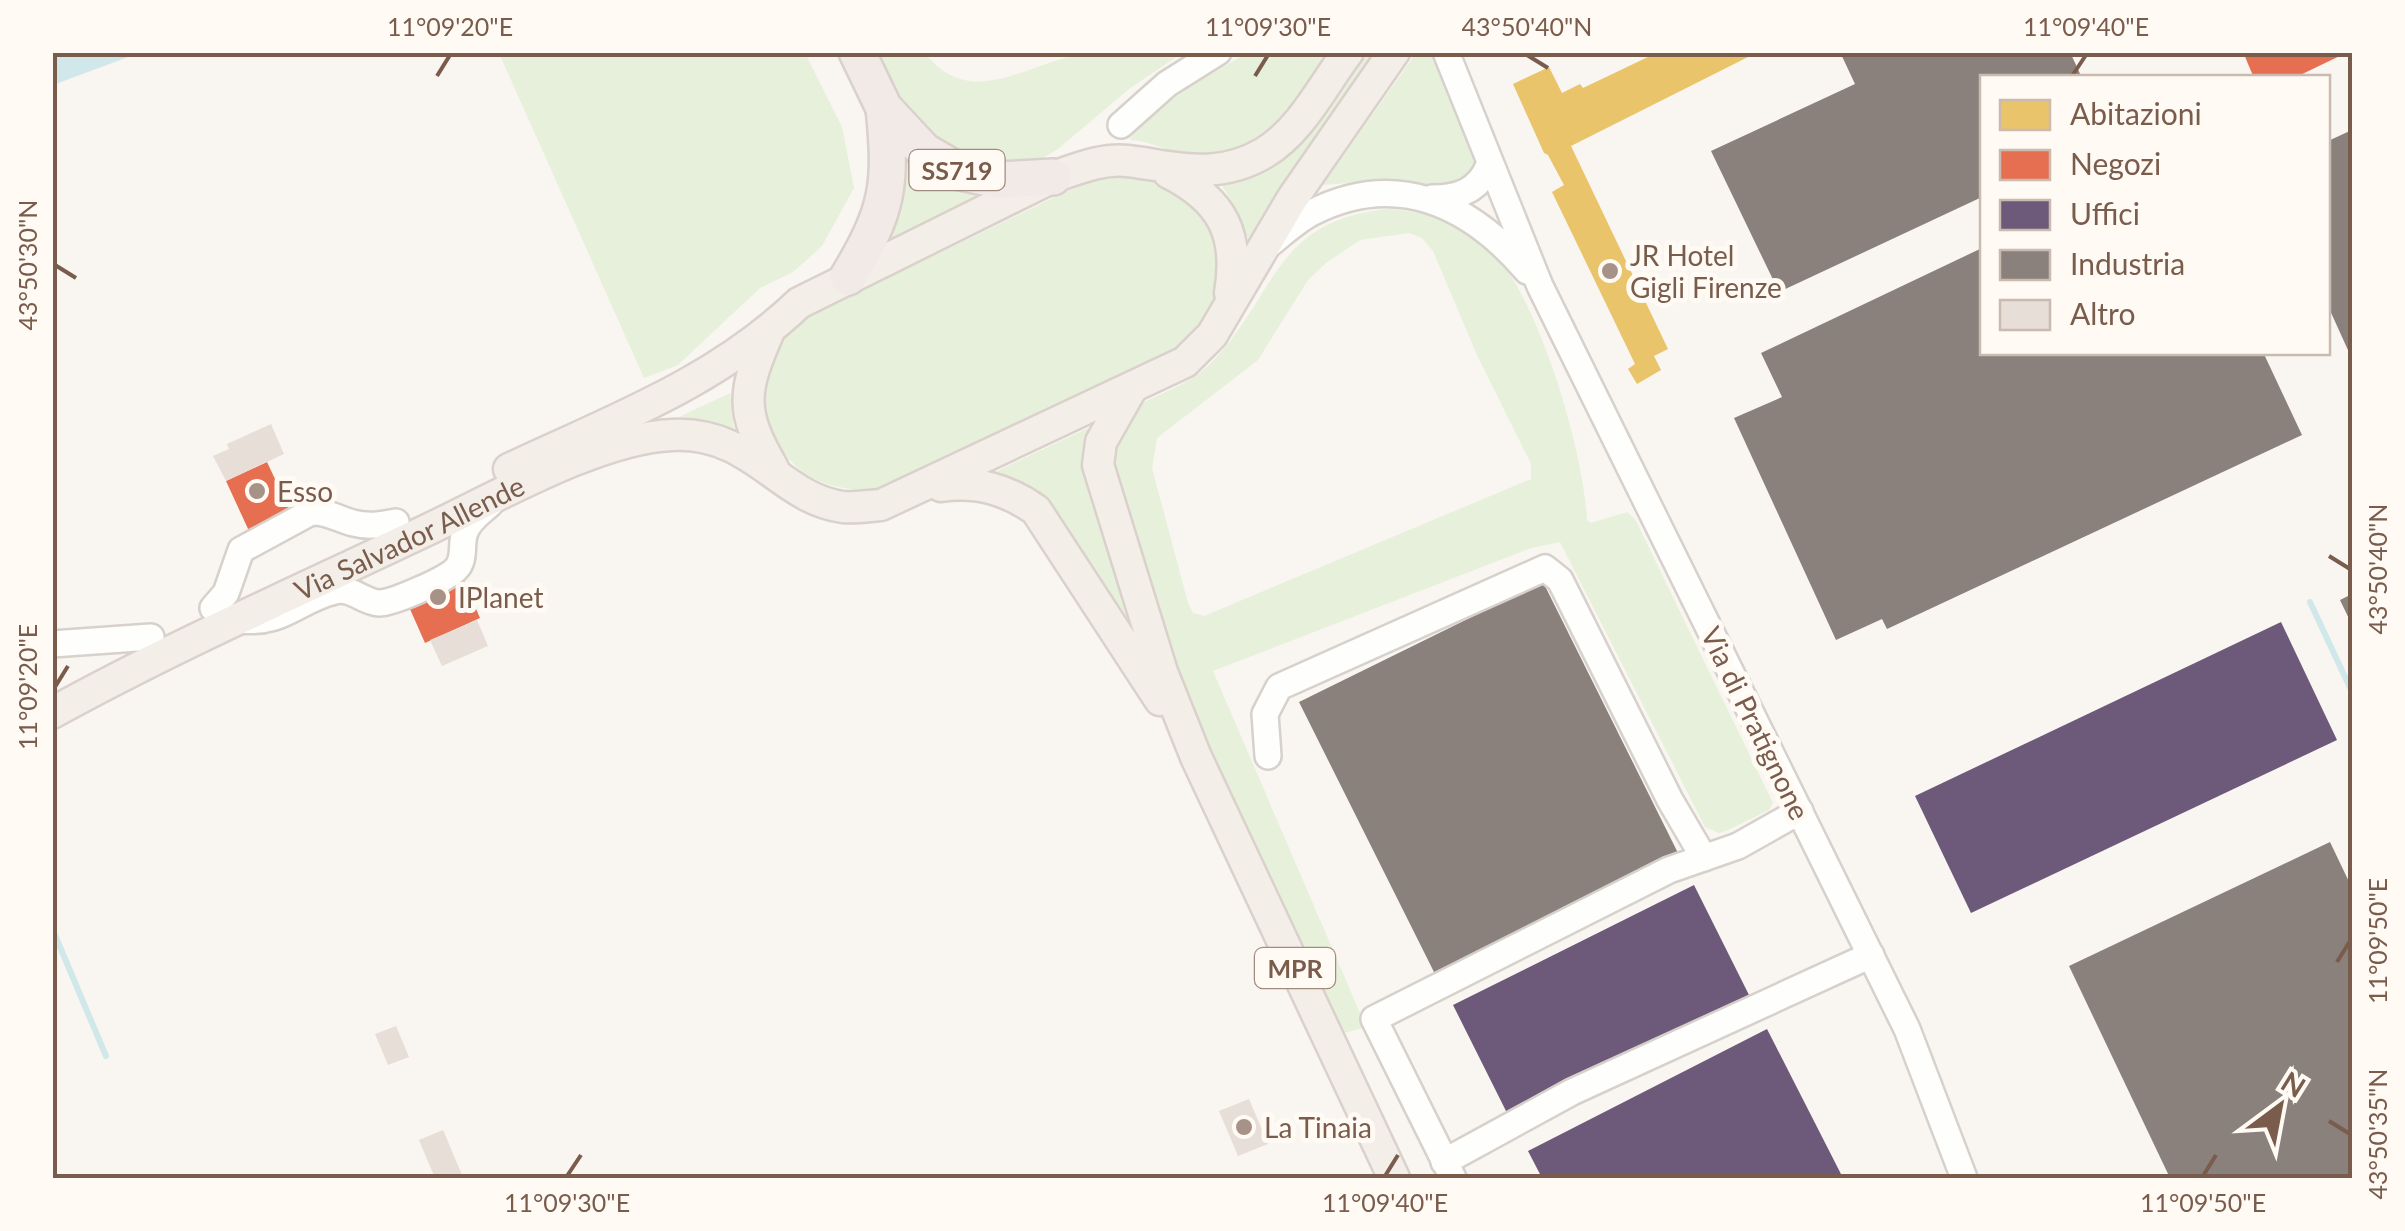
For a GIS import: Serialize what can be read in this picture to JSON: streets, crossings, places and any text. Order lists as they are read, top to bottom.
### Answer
{
  "streets": {
    "highway": ["SS719"],
    "main road": ["Via Salvador Allende", "MPR"],
    "street": ["Via di Pratignone"]
  },
  "crossings": [
    ["SS719", "Via Salvador Allende"],
    ["Via Salvador Allende", "MPR"]
  ],
  "places": [
    "JR Hotel Gigli Firenze",
    "Esso",
    "IPlanet",
    "La Tinaia"
  ],
  "legend": [
    "Abitazioni",
    "Negozi",
    "Uffici",
    "Industria",
    "Altro"
  ],
  "north": "top right",
  "coordinates": [
    "11°09'20\"E",
    "11°09'30\"E",
    "43°50'40\"N",
    "11°09'40\"E",
    "43°50'30\"N",
    "11°09'50\"E",
    "43°50'35\"N"
  ]
}
